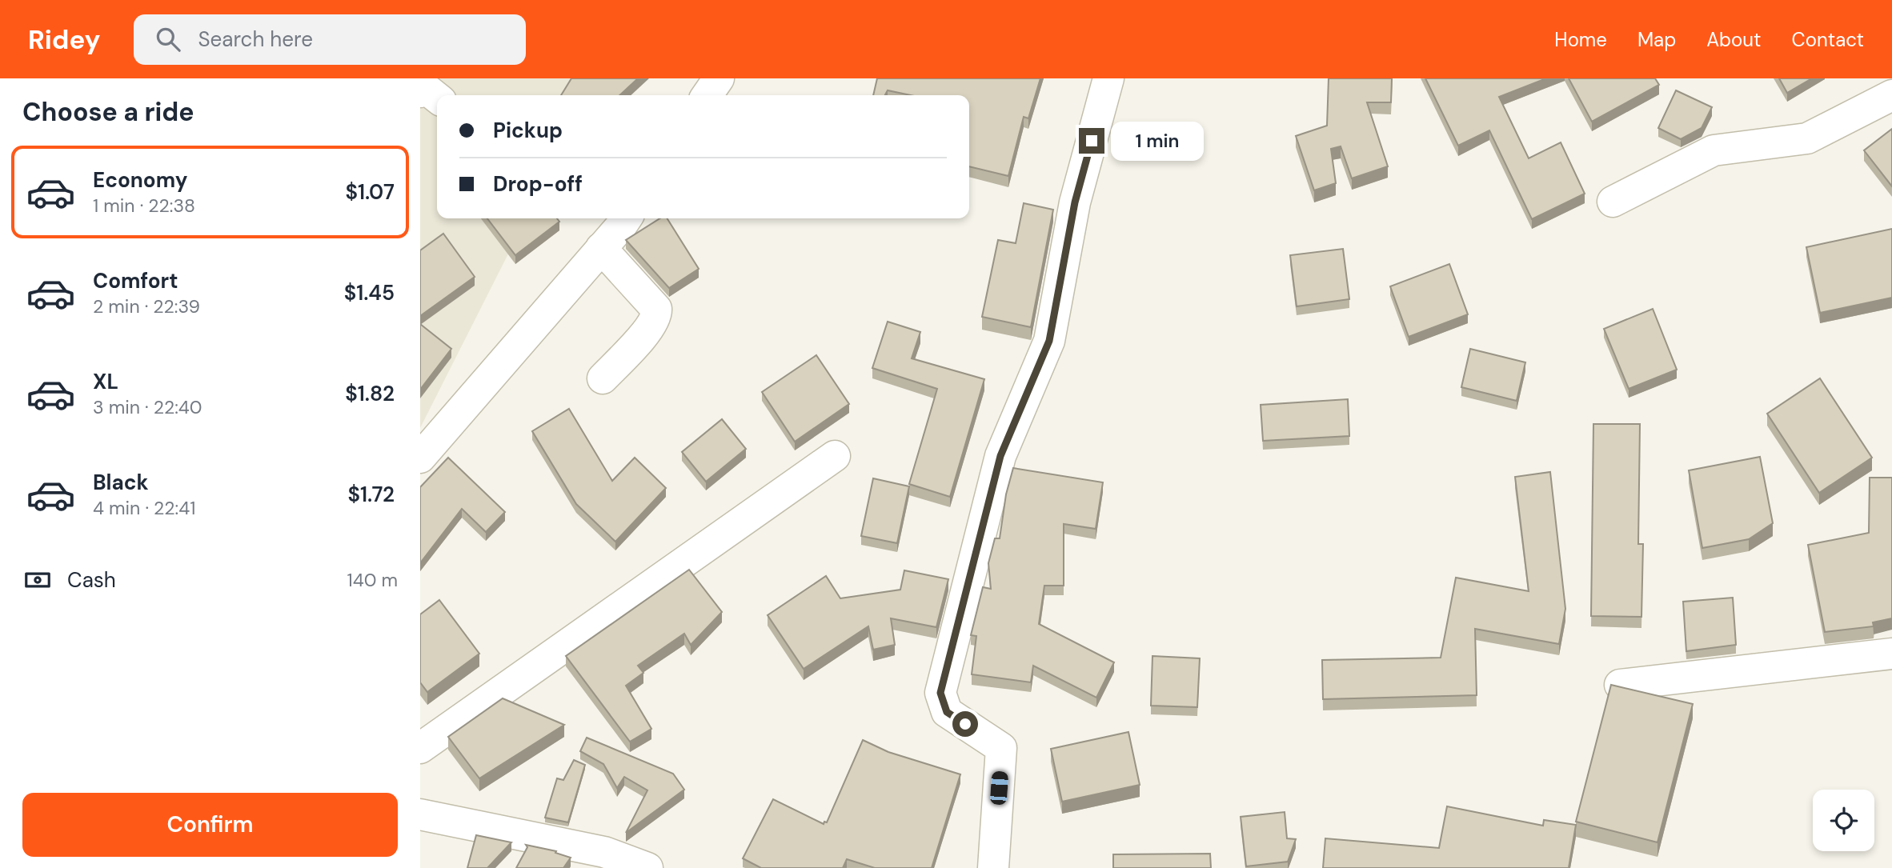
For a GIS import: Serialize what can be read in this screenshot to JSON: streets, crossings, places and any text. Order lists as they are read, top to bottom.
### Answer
{
  "page": {
    "header": "Ridey",
    "search": "Search here",
    "nav": [
      "Home",
      "Map",
      "About",
      "Contact"
    ],
    "heading": "Choose a ride",
    "banner": ["Pickup", "Drop-off"],
    "bubble": "1 min",
    "list": [
      {
        "name": "Economy",
        "note": "1 min · 22:38",
        "value": "$1.07"
      },
      {
        "name": "Comfort",
        "note": "2 min · 22:39",
        "value": "$1.45"
      },
      {
        "name": "XL",
        "note": "3 min · 22:40",
        "value": "$1.82"
      },
      {
        "name": "Black",
        "note": "4 min · 22:41",
        "value": "$1.72"
      }
    ],
    "pay": ["Cash", "140 m"],
    "buttons": "Confirm"
  }
}
